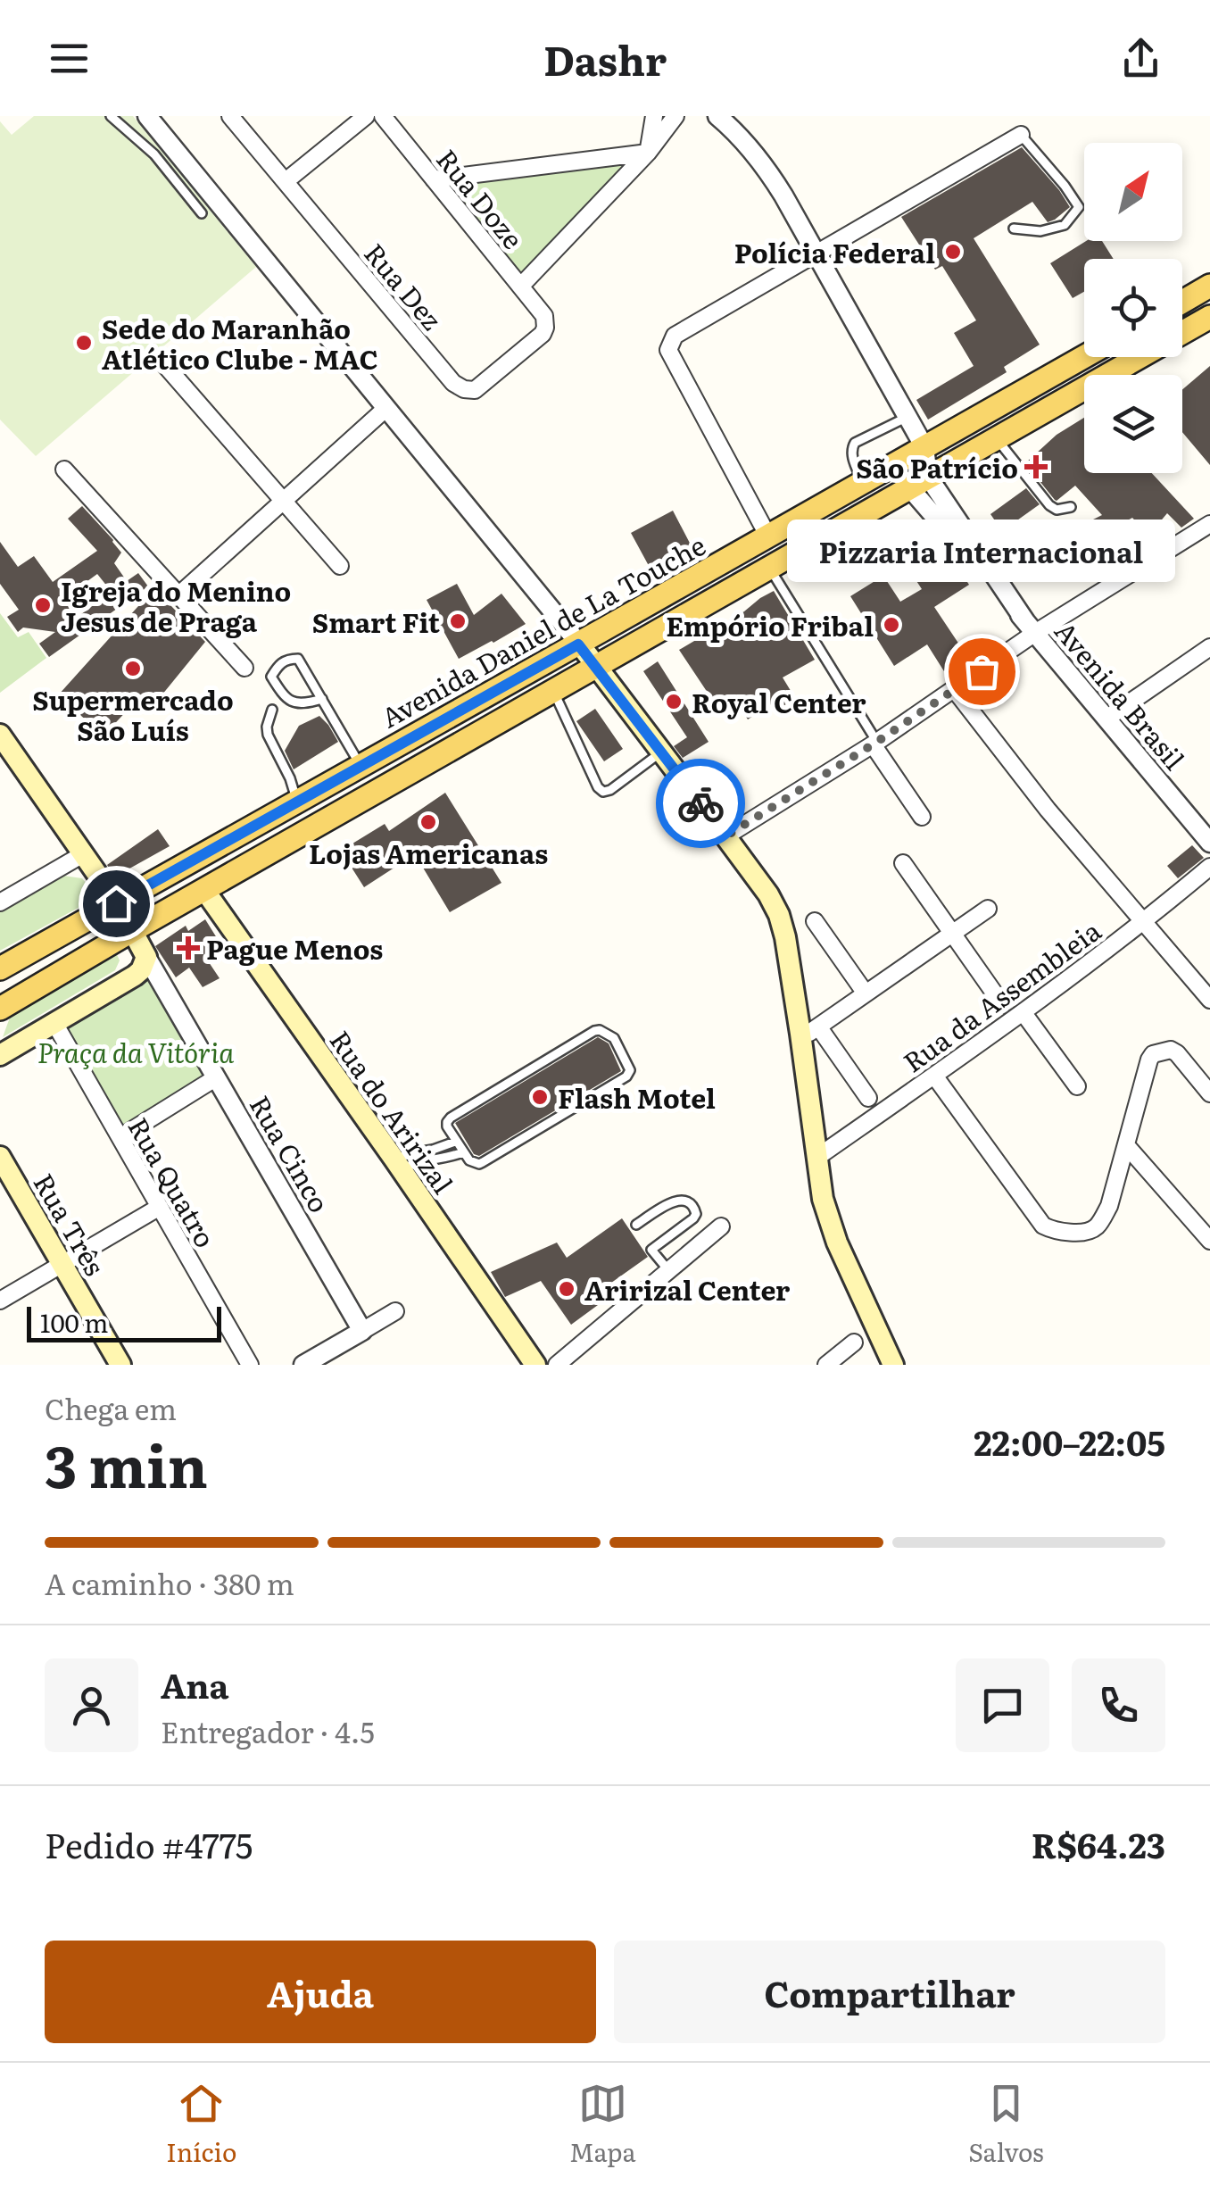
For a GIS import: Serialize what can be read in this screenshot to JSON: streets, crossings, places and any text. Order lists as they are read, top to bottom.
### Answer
{
  "streets": {
    "main road": ["Avenida Daniel de La Touche", "Rua do Aririzal", "Rua Três"],
    "street": [
      "Rua Doze",
      "Rua Dez",
      "Avenida Brasil",
      "Rua da Assembleia",
      "Rua Cinco",
      "Rua Quatro"
    ]
  },
  "crossings": [
    ["Rua Doze", "Rua Dez"]
  ],
  "parks": ["Praça da Vitória"],
  "places": {
    "other": [
      "Polícia Federal",
      "Sede do Maranhão Atlético Clube - MAC",
      "Igreja do Menino Jesus de Praga",
      "Smart Fit",
      "Empório Fribal",
      "Supermercado São Luís",
      "Pizzaria Internacional",
      "Royal Center",
      "Lojas Americanas",
      "Flash Motel",
      "Aririzal Center"
    ],
    "health": ["São Patrício", "Pague Menos"]
  },
  "scale_bar": "100 m",
  "north": "top right",
  "page": {
    "header": "Dashr",
    "bubble": "Pizzaria Internacional",
    "scale": "100 m",
    "heading": ["3 min", "Chega em", "22:00–22:05"],
    "panel": [
      "Ana",
      "Entregador · 4.5",
      "Pedido #4775",
      "R$64.23"
    ],
    "bar": "A caminho · 380 m",
    "buttons": ["Ajuda", "Compartilhar"],
    "tabs": ["Início", "Mapa", "Salvos"]
  }
}
